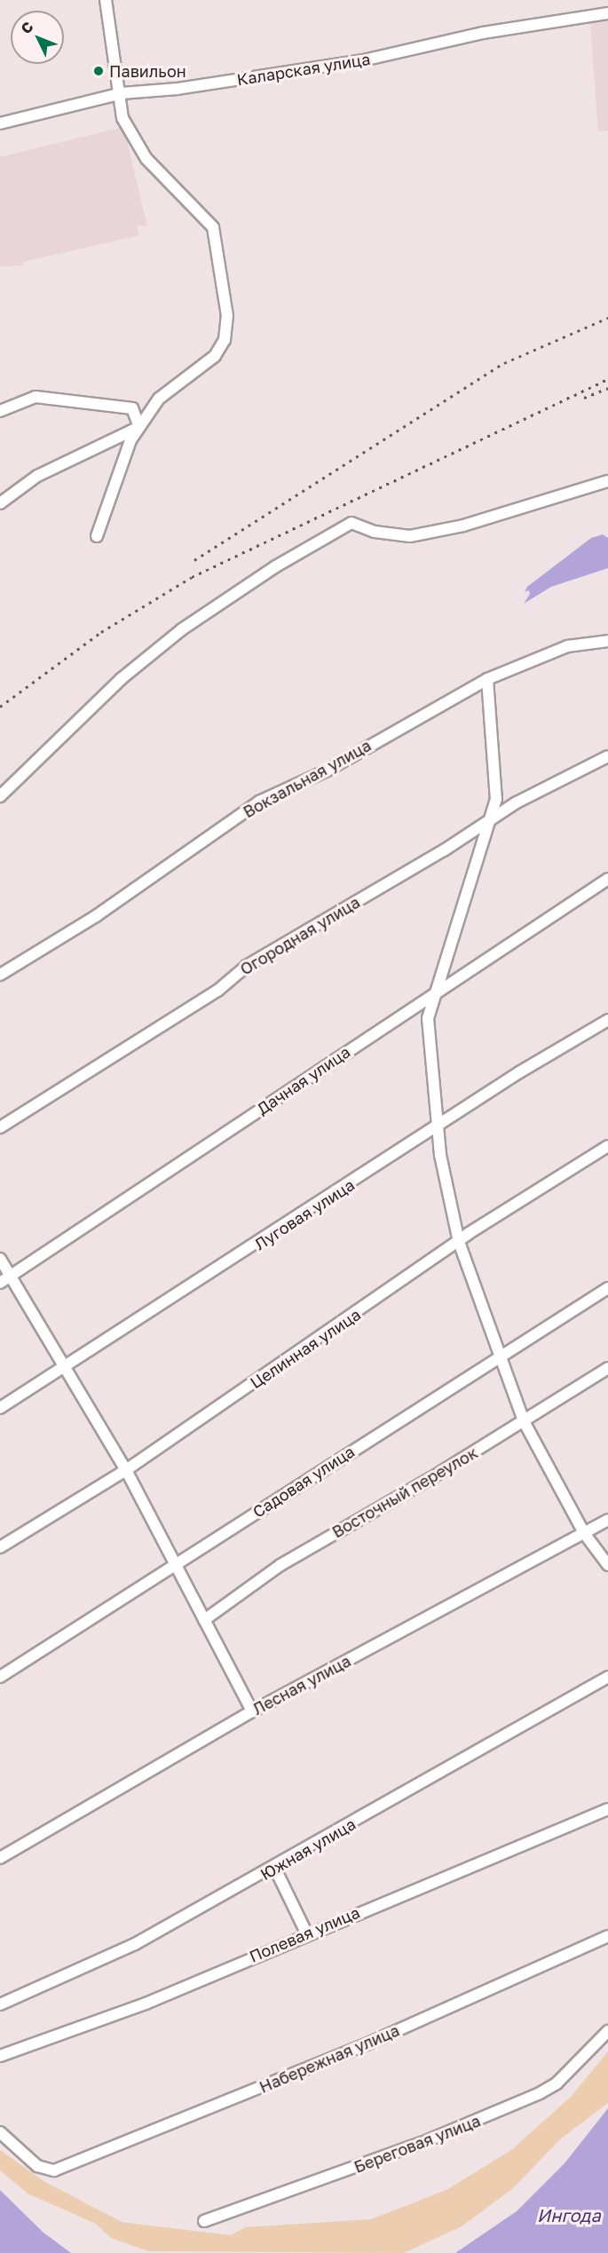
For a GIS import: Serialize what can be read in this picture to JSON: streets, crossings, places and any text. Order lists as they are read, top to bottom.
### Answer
{
  "streets": {
    "street": [
      "Каларская улица",
      "Вокзальная улица",
      "Огородная улица",
      "Дачная улица",
      "Луговая улица",
      "Целинная улица",
      "Садовая улица",
      "Восточный переулок",
      "Лесная улица",
      "Южная улица",
      "Полевая улица",
      "Набережная улица",
      "Береговая улица"
    ]
  },
  "water": ["Ингода"],
  "places": ["Павильон"],
  "north": "top left"
}
